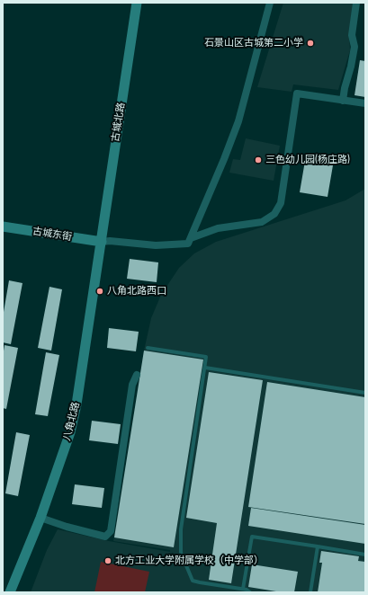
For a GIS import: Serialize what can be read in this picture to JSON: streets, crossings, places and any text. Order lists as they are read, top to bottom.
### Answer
{
  "streets": {
    "street": ["古城北路", "古城东街", "八角北路"]
  },
  "crossings": [
    ["古城北路", "古城东街"],
    ["古城北路", "八角北路"],
    ["古城东街", "八角北路"]
  ],
  "places": [
    "石景山区古城第二小学",
    "三色幼儿园(杨庄路)",
    "八角北路西口",
    "北方工业大学附属学校（中学部）"
  ]
}
